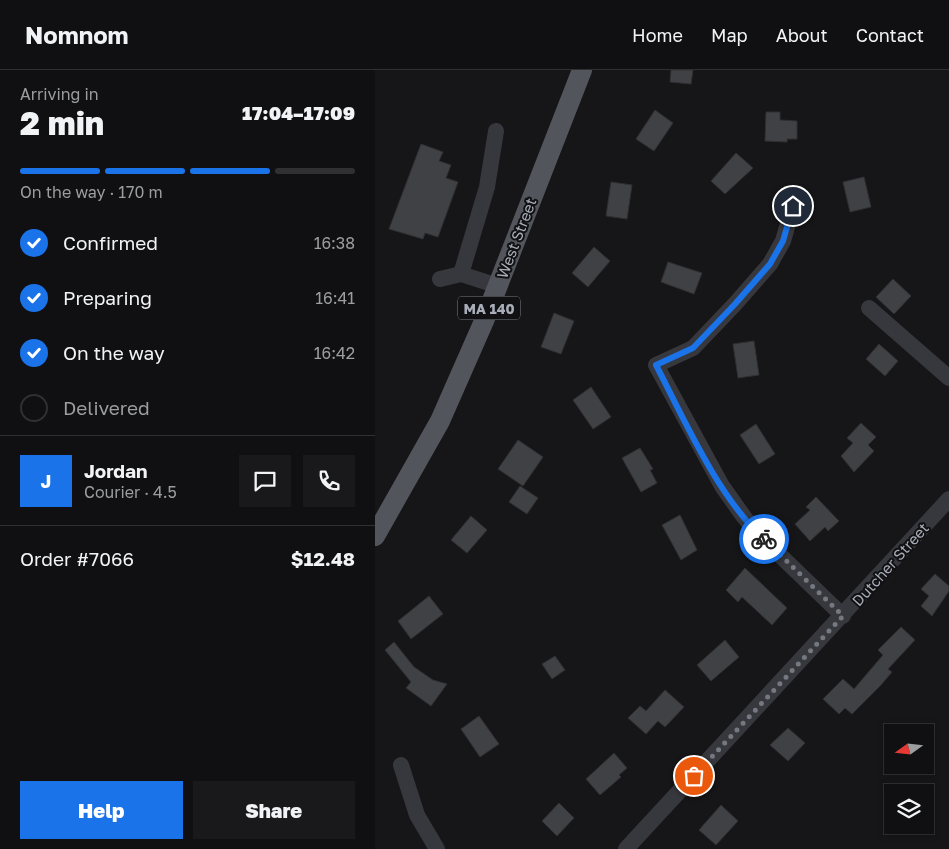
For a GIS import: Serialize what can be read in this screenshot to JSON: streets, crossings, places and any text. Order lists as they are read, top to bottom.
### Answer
{
  "streets": {
    "main road": ["West Street", "MA 140"],
    "street": ["Dutcher Street"]
  },
  "north": "left",
  "page": {
    "header": "Nomnom",
    "nav": [
      "Home",
      "Map",
      "About",
      "Contact"
    ],
    "heading": ["2 min", "Arriving in", "17:04–17:09"],
    "panel": [
      "Jordan",
      "Courier · 4.5",
      "Order #7066",
      "$12.48"
    ],
    "bar": "On the way · 170 m",
    "list": [
      ["Confirmed", "16:38"],
      ["Preparing", "16:41"],
      ["On the way", "16:42"],
      "Delivered"
    ],
    "round": "J",
    "buttons": ["Help", "Share"]
  }
}
